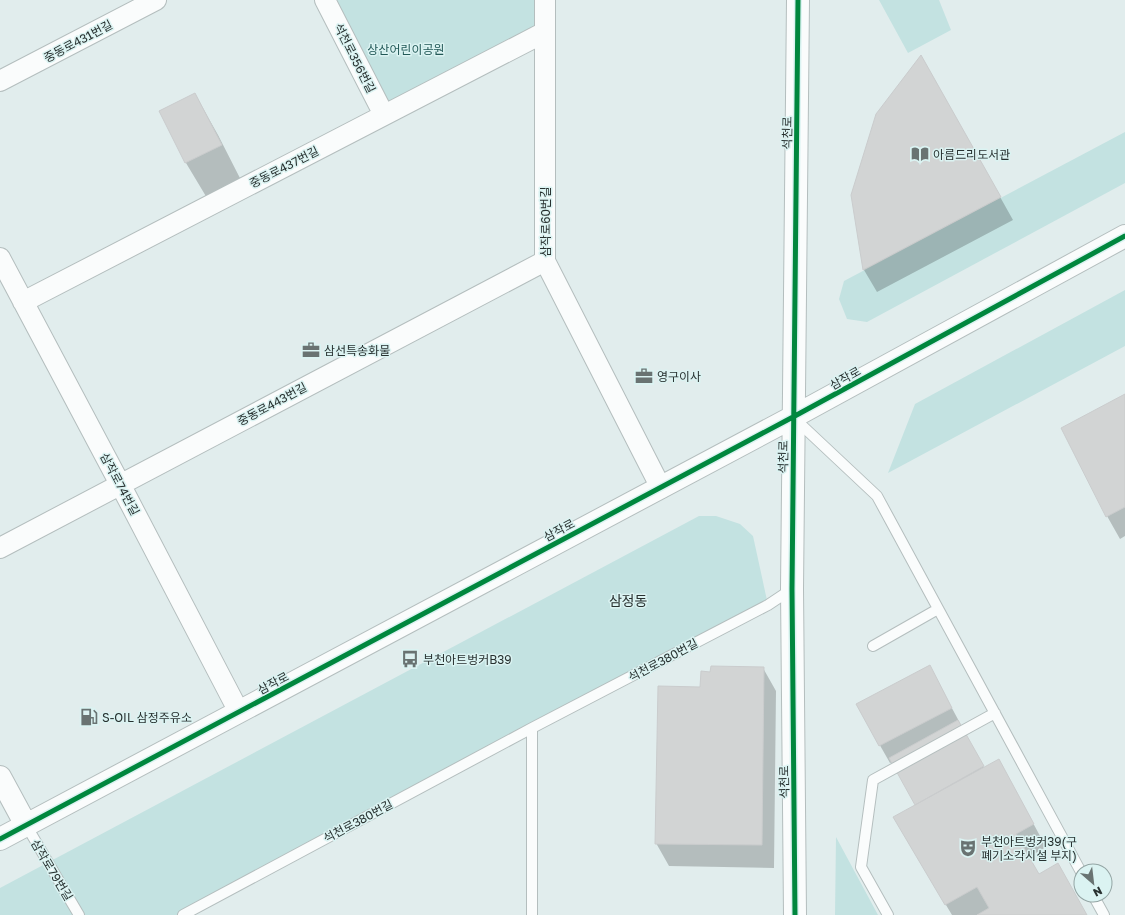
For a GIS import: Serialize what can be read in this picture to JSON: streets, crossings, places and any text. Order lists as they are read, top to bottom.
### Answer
{
  "streets": {
    "street": [
      "중동로431번길",
      "석천로356번길",
      "석천로",
      "중동로437번길",
      "삼작로60번길",
      "삼작로",
      "중동로443번길",
      "삼작로74번길"
    ],
    "lane": ["석천로380번길", "삼작로79번길"]
  },
  "crossings": [
    ["석천로356번길", "중동로437번길"],
    ["석천로", "삼작로"],
    ["석천로", "석천로380번길"],
    ["중동로437번길", "삼작로60번길"],
    ["중동로437번길", "삼작로74번길"],
    ["삼작로60번길", "삼작로"],
    ["삼작로60번길", "중동로443번길"],
    ["삼작로", "삼작로74번길"],
    ["삼작로", "삼작로79번길"],
    ["중동로443번길", "삼작로74번길"]
  ],
  "districts": ["삼정동"],
  "parks": ["상산어린이공원"],
  "places": {
    "library": ["아름드리도서관"],
    "office": ["삼선특송화물", "영구이사"],
    "bus stop": ["부천아트벙커B39"],
    "fuel station": ["S-OIL 삼정주유소"],
    "theatre": ["부천아트벙커39(구 폐기소각시설 부지)"]
  },
  "north": "bottom right"
}
